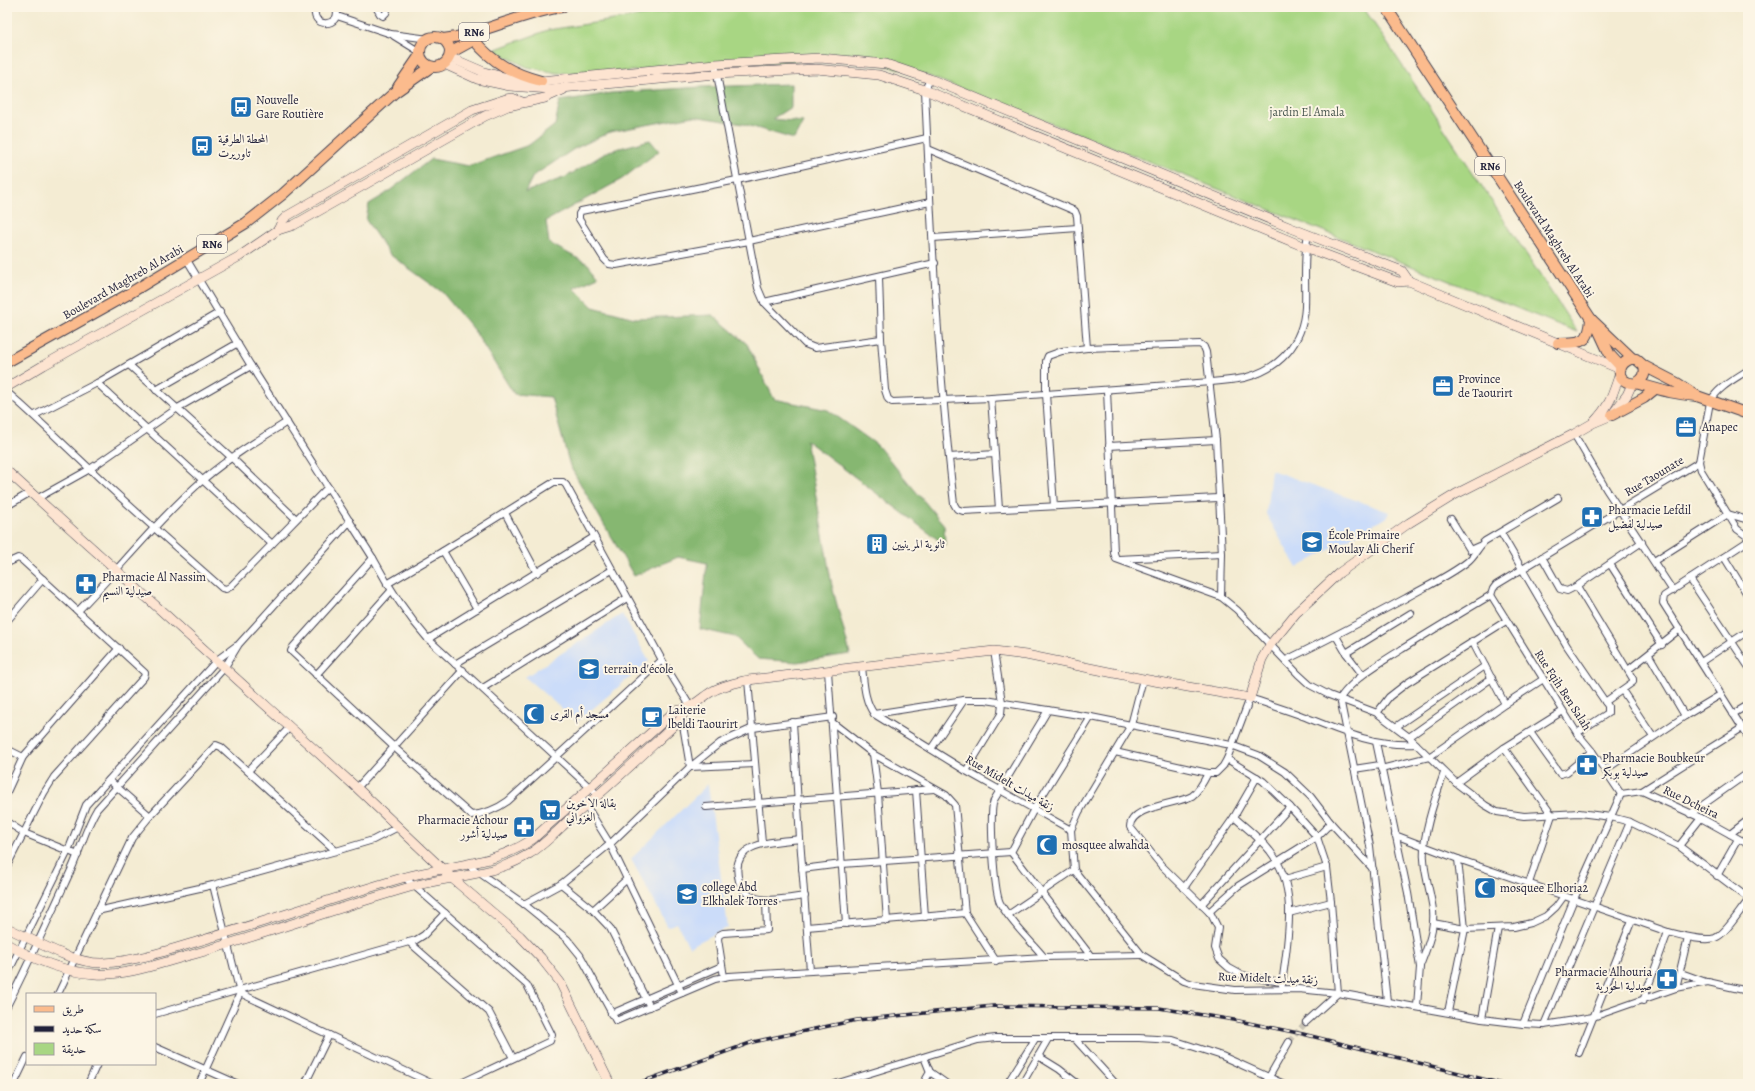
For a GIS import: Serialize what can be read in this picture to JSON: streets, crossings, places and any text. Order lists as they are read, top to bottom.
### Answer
{
  "streets": {
    "main road": ["RN6", "Boulevard Maghreb Al Arabi"],
    "street": [
      "Rue Taounate",
      "Rue Fqih Ben Salah",
      "Rue Midelt زنقة ميدلت",
      "Rue Dcheira"
    ]
  },
  "crossings": [
    ["RN6", "Boulevard Maghreb Al Arabi"],
    ["RN6", "Rue Taounate"],
    ["Rue Taounate", "Rue Fqih Ben Salah"]
  ],
  "parks": ["jardin El Amala"],
  "places": {
    "bus stop": ["Nouvelle Gare Routière", "المحطة الطرقية تاوريرت"],
    "office": ["Province de Taourirt", "Anapec"],
    "pharmacy": [
      "Pharmacie Lefdil صيدلية لفضيل",
      "Pharmacie Al Nassim صيدلية النسيم",
      "Pharmacie Boubkeur صيدلية بوبكر",
      "Pharmacie Achour صيدلية أشور",
      "Pharmacie Alhouria صيدلية الحورية"
    ],
    "school or university": ["École Primaire Moulay Ali Cherif", "terrain d'école", "college Abd Elkhalek Torres"],
    "building": ["ثانوية المرينيين"],
    "mosque": ["مسجد أم القرى", "mosquee alwahda", "mosquee Elhoria2"],
    "cafe": ["Laiterie lbeldi Taourirt"],
    "supermarket": ["بقالة الاخوين الغزواني"]
  },
  "legend": ["طريق", "سكة حديد", "حديقة"]
}
